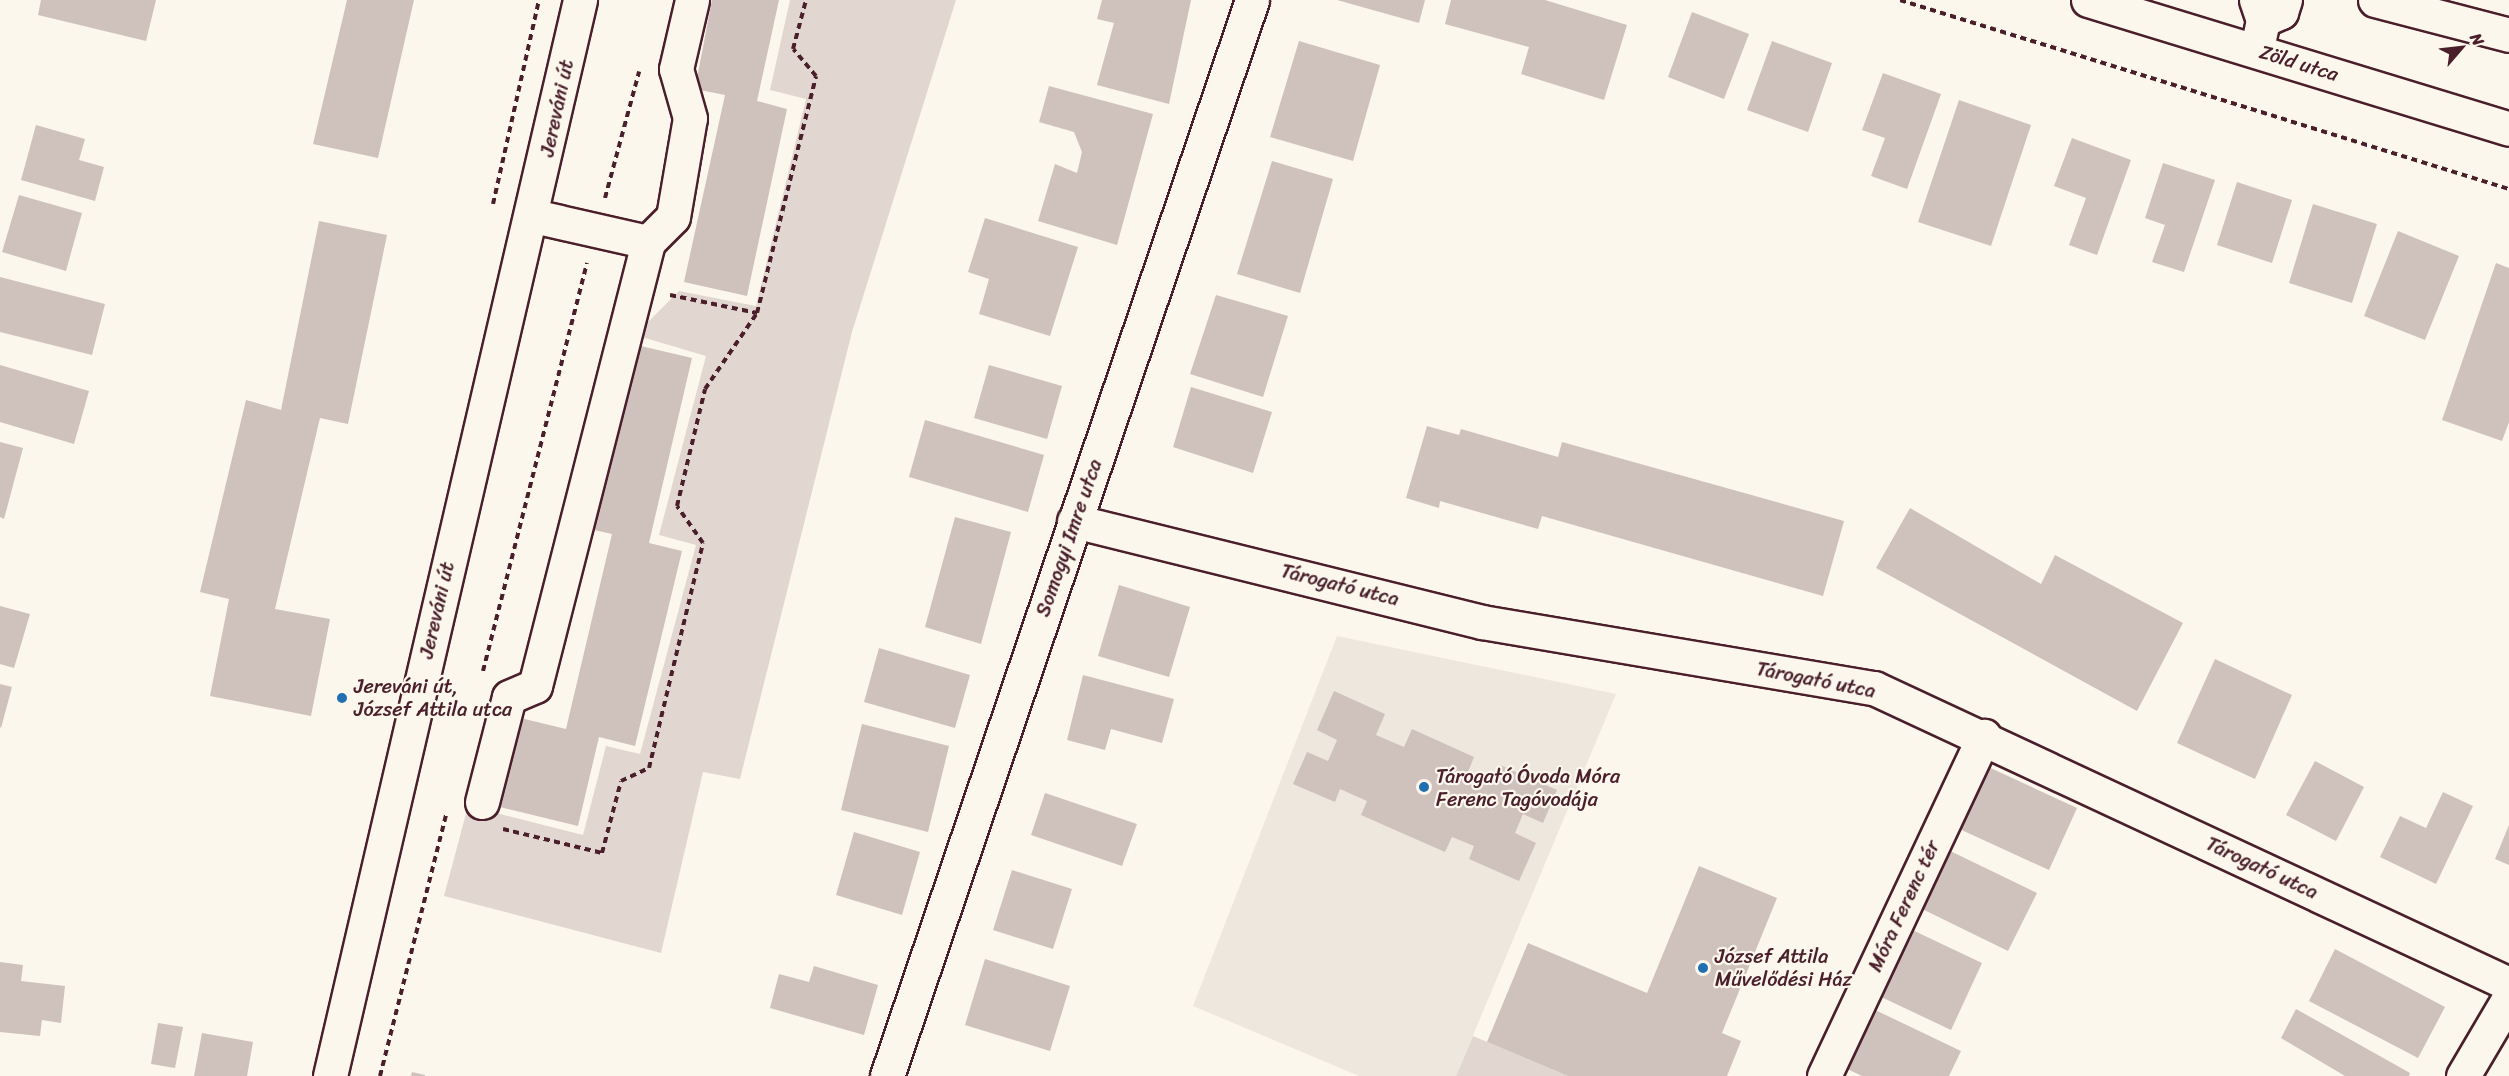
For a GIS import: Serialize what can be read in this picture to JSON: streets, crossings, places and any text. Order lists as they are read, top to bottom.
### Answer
{
  "streets": {
    "street": [
      "Zöld utca",
      "Jereváni út",
      "Somogyi Imre utca",
      "Tárogató utca",
      "Móra Ferenc tér"
    ]
  },
  "crossings": [
    ["Somogyi Imre utca", "Tárogató utca"],
    ["Tárogató utca", "Móra Ferenc tér"]
  ],
  "places": ["Jereváni út, József Attila utca", "Tárogató Óvoda Móra Ferenc Tagóvodája", "József Attila Művelődési Ház"],
  "north": "top right"
}
